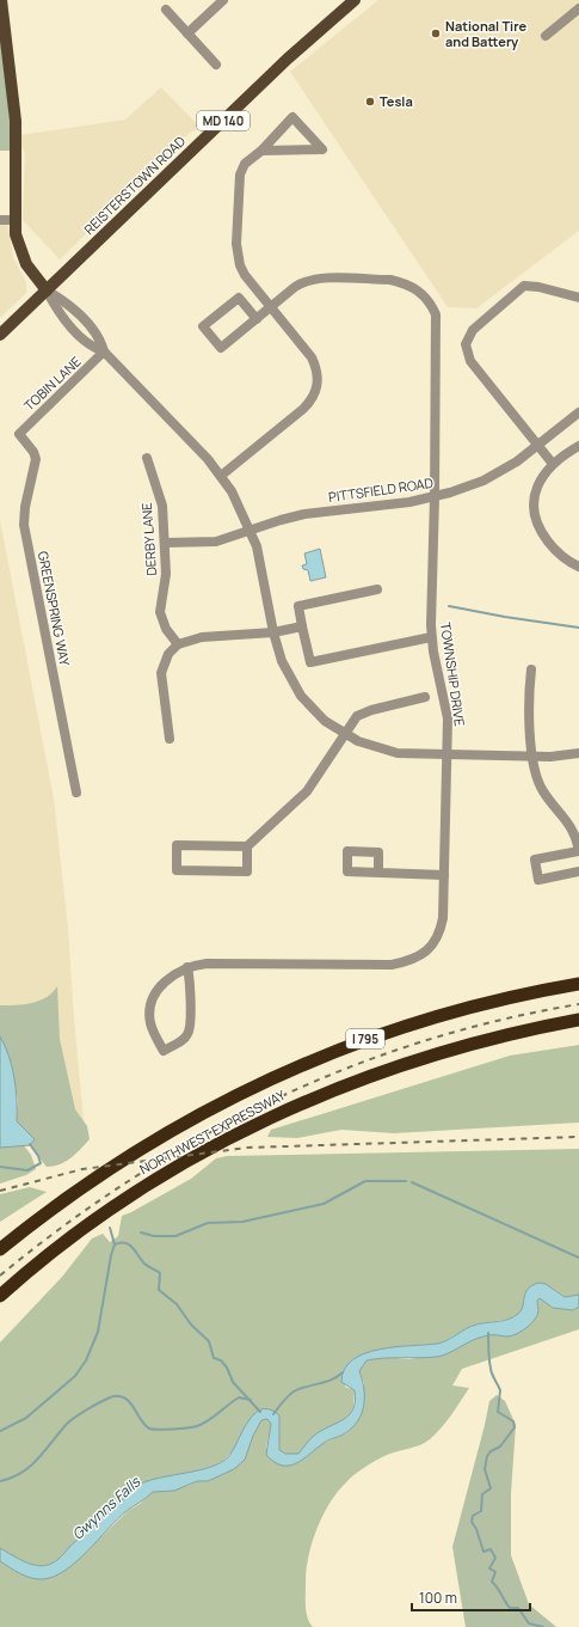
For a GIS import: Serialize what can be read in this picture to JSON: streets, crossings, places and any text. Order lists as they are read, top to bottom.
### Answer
{
  "streets": {
    "highway": ["I 795", "NORTHWEST EXPRESSWAY"],
    "main road": ["MD 140", "REISTERSTOWN ROAD"],
    "street": [
      "TOBIN LANE",
      "PITTSFIELD ROAD",
      "DERBY LANE",
      "GREENSPRING WAY",
      "TOWNSHIP DRIVE"
    ]
  },
  "crossings": [
    ["TOBIN LANE", "GREENSPRING WAY"],
    ["PITTSFIELD ROAD", "DERBY LANE"],
    ["PITTSFIELD ROAD", "TOWNSHIP DRIVE"]
  ],
  "water": ["Gwynns Falls"],
  "places": ["National Tire and Battery", "Tesla"],
  "scale_bar": "100 m"
}
